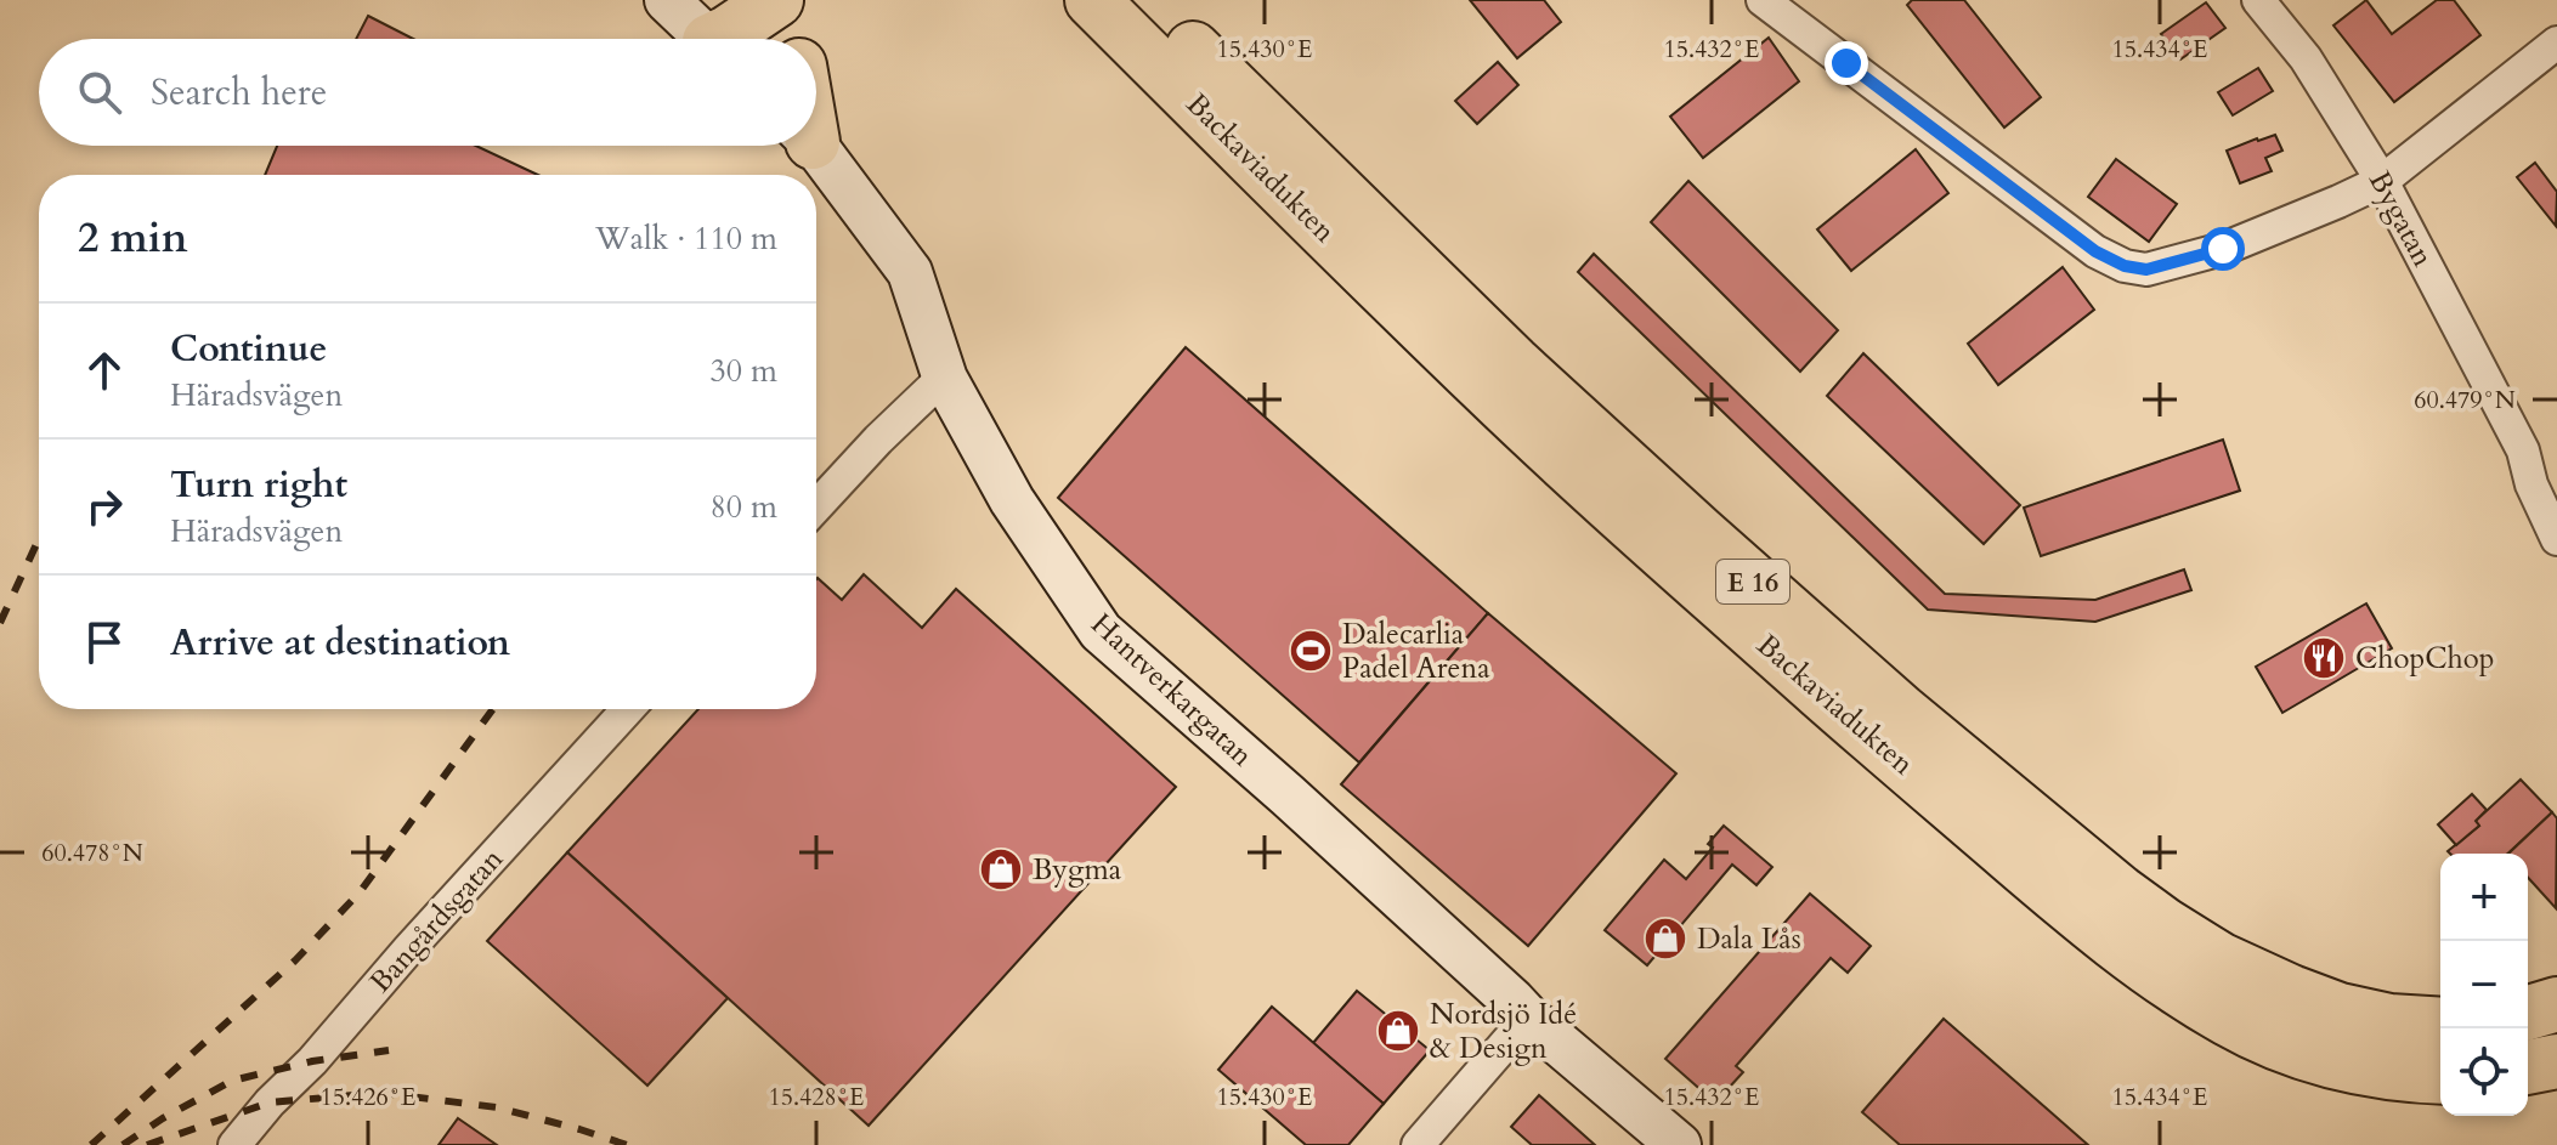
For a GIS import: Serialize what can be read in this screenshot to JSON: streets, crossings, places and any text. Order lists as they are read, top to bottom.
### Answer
{
  "streets": {
    "highway": ["Backaviadukten", "E 16"],
    "street": ["Bygatan", "Hantverkargatan", "Bangårdsgatan"]
  },
  "places": {
    "sports": ["Dalecarlia Padel Arena"],
    "restaurant": ["ChopChop"],
    "shop": ["Bygma", "Dala Lås", "Nordsjö Idé & Design"]
  },
  "page": {
    "search": "Search here",
    "heading": ["2 min", "Walk · 110 m"],
    "list": [
      ["Continue", "Häradsvägen", "30 m"],
      ["Turn right", "Häradsvägen", "80 m"],
      "Arrive at destination"
    ],
    "map_buttons": ["+", "−"]
  },
  "coordinates": [
    "15.430°E",
    "15.432°E",
    "15.434°E",
    "60.479°N",
    "60.478°N",
    "15.426°E",
    "15.428°E"
  ]
}
